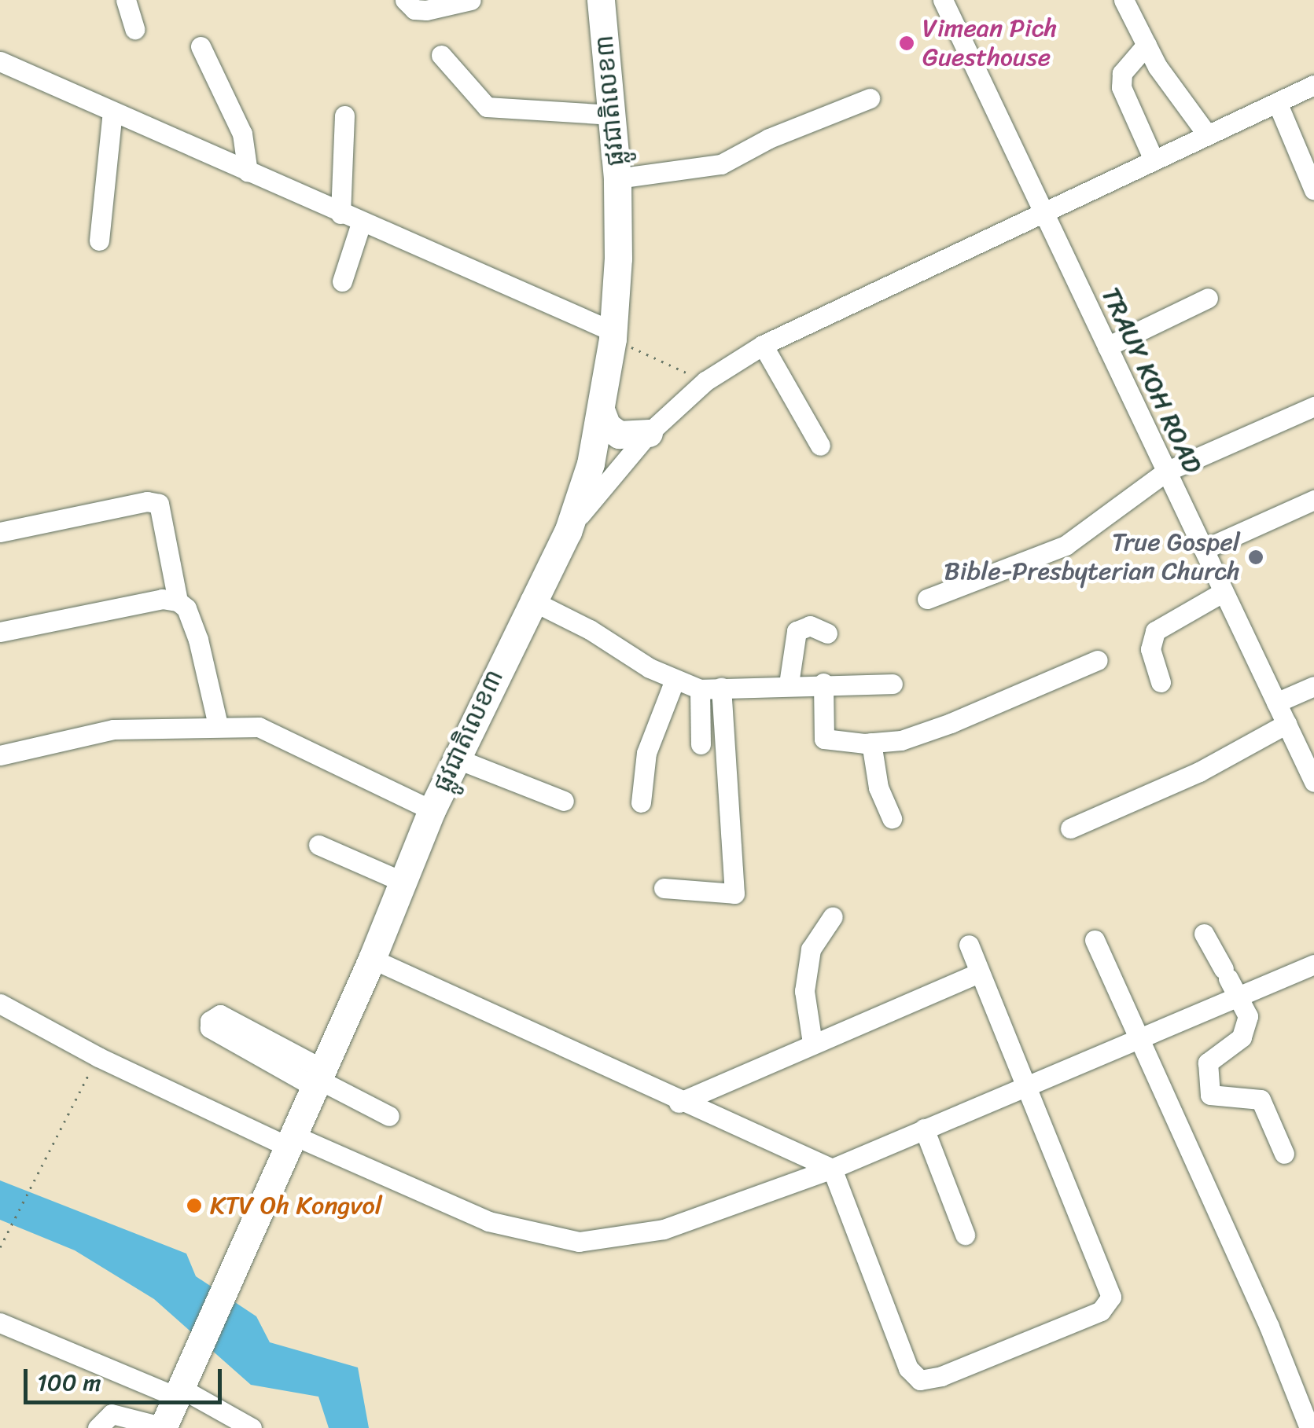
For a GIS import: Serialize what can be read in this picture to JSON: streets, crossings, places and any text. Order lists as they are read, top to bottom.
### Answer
{
  "streets": {
    "highway": ["ផ្លូវជាតិលេខ៣"],
    "street": ["TRAUY KOH ROAD"]
  },
  "places": ["Vimean Pich Guesthouse", "True Gospel Bible-Presbyterian Church", "KTV Oh Kongvol"],
  "scale_bar": "100 m"
}
